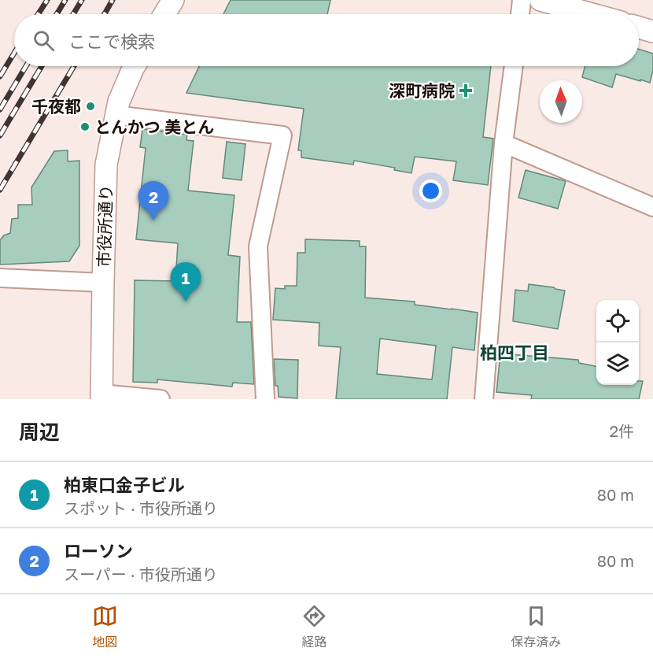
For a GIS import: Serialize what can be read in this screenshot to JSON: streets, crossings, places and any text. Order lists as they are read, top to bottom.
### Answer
{
  "streets": {
    "street": ["市役所通り"]
  },
  "districts": ["柏四丁目"],
  "places": {
    "health": ["深町病院"],
    "other": ["千夜都", "とんかつ 美とん"]
  },
  "north": "top",
  "page": {
    "search": "ここで検索",
    "pins": ["2", "1"],
    "heading": ["周辺", "2件"],
    "list": [
      {
        "mark": "1",
        "name": "柏東口金子ビル",
        "note": "スポット · 市役所通り",
        "value": "80 m"
      },
      {
        "mark": "2",
        "name": "ローソン",
        "note": "スーパー · 市役所通り",
        "value": "80 m"
      }
    ],
    "nav": ["地図", "経路", "保存済み"]
  }
}
